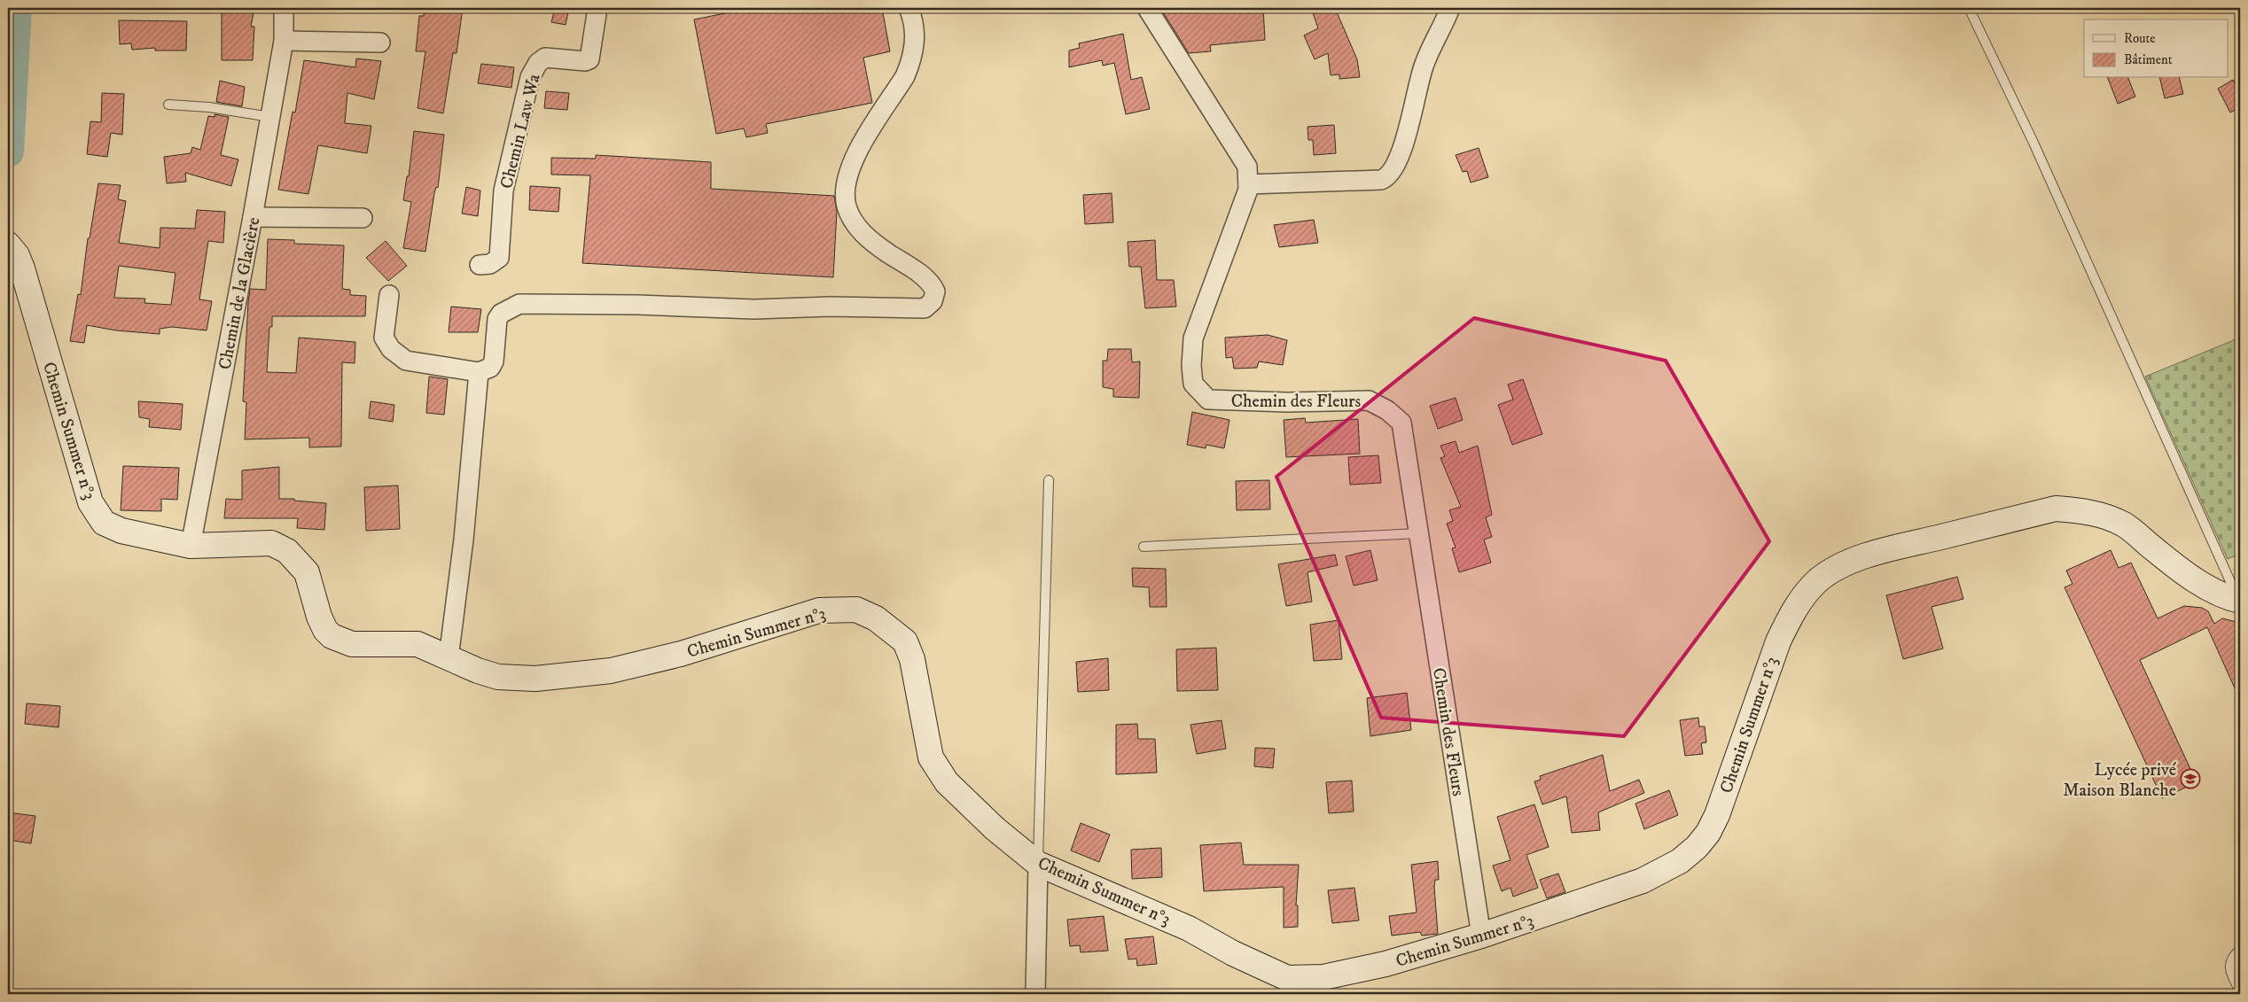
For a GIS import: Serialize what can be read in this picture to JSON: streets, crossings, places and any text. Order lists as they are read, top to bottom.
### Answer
{
  "streets": {
    "street": [
      "Chemin Law Wa",
      "Chemin de la Glacière",
      "Chemin des Fleurs",
      "Chemin Summer n°3"
    ]
  },
  "crossings": [
    ["Chemin de la Glacière", "Chemin Summer n°3"],
    ["Chemin des Fleurs", "Chemin Summer n°3"]
  ],
  "places": {
    "school or university": ["Lycée privé Maison Blanche"]
  },
  "legend": ["Route", "Bâtiment"]
}
